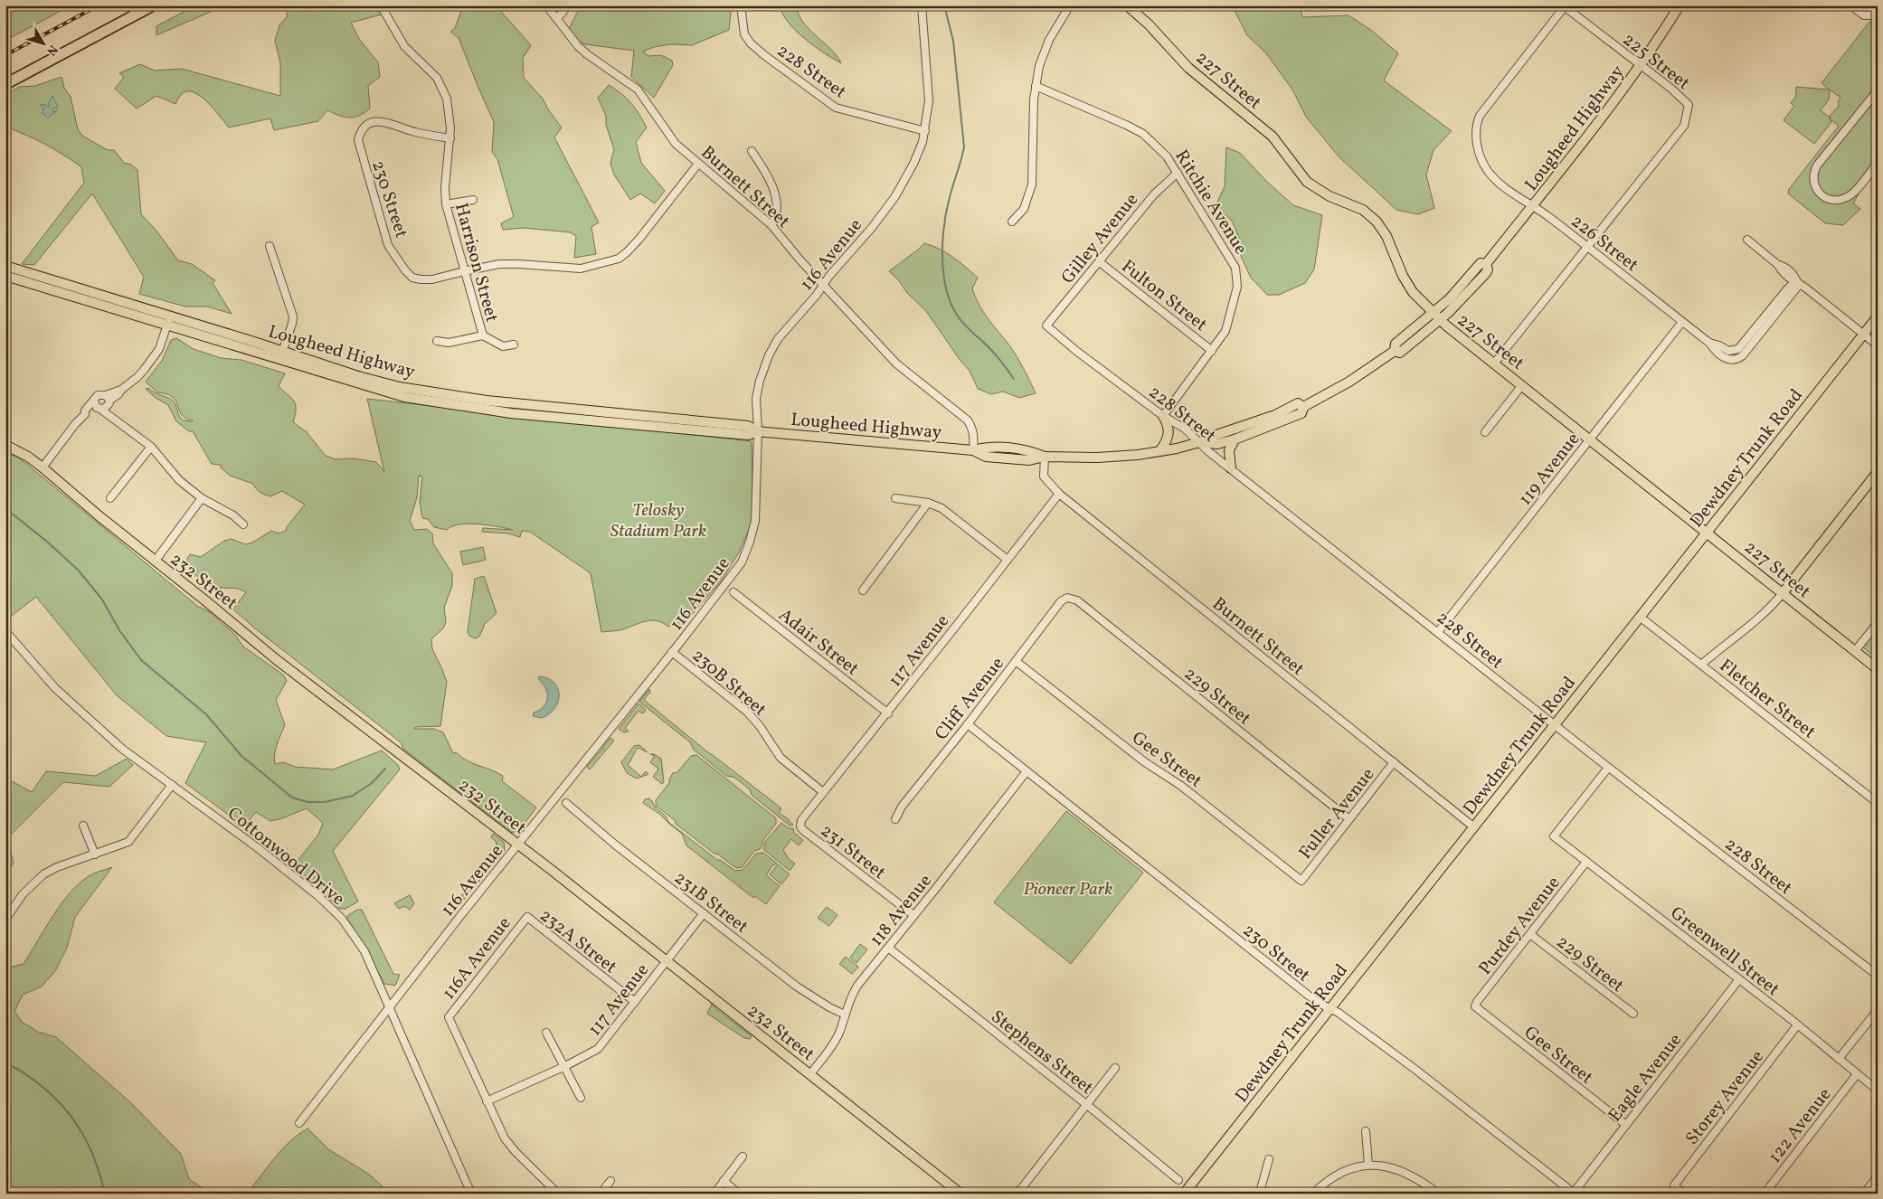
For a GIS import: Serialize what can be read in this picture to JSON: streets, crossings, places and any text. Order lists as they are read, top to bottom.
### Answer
{
  "streets": {
    "main road": [
      "227 Street",
      "Lougheed Highway",
      "Dewdney Trunk Road",
      "232 Street"
    ],
    "street": [
      "225 Street",
      "228 Street",
      "Burnett Street",
      "230 Street",
      "Ritchie Avenue",
      "Gilley Avenue",
      "226 Street",
      "116 Avenue",
      "Harrison Street",
      "Fulton Street",
      "119 Avenue",
      "Adair Street",
      "117 Avenue",
      "230B Street",
      "229 Street",
      "Cliff Avenue",
      "Fletcher Street",
      "Gee Street",
      "Fuller Avenue",
      "231 Street",
      "Cottonwood Drive",
      "231B Street",
      "118 Avenue",
      "Purdey Avenue",
      "232A Street",
      "Greenwell Street",
      "116A Avenue",
      "Stephens Street",
      "Eagle Avenue",
      "Storey Avenue",
      "122 Avenue"
    ]
  },
  "crossings": [
    ["225 Street", "Lougheed Highway"],
    ["225 Street", "226 Street"],
    ["228 Street", "Lougheed Highway"],
    ["228 Street", "Ritchie Avenue"],
    ["228 Street", "Gilley Avenue"],
    ["228 Street", "116 Avenue"],
    ["228 Street", "Dewdney Trunk Road"],
    ["228 Street", "119 Avenue"],
    ["228 Street", "Greenwell Street"],
    ["227 Street", "Lougheed Highway"],
    ["227 Street", "Dewdney Trunk Road"],
    ["227 Street", "119 Avenue"],
    ["Lougheed Highway", "Burnett Street"],
    ["Lougheed Highway", "226 Street"],
    ["Lougheed Highway", "116 Avenue"],
    ["Burnett Street", "116 Avenue"],
    ["Burnett Street", "Dewdney Trunk Road"],
    ["Burnett Street", "117 Avenue"],
    ["Burnett Street", "Fuller Avenue"],
    ["230 Street", "Harrison Street"],
    ["230 Street", "Dewdney Trunk Road"],
    ["230 Street", "Cliff Avenue"],
    ["230 Street", "118 Avenue"],
    ["230 Street", "Eagle Avenue"],
    ["Ritchie Avenue", "Gilley Avenue"],
    ["Ritchie Avenue", "Fulton Street"],
    ["Gilley Avenue", "Fulton Street"],
    ["226 Street", "119 Avenue"],
    ["116 Avenue", "232 Street"],
    ["116 Avenue", "230B Street"],
    ["116 Avenue", "Cottonwood Drive"],
    ["Dewdney Trunk Road", "Fletcher Street"],
    ["232 Street", "117 Avenue"],
    ["232 Street", "118 Avenue"],
    ["Adair Street", "117 Avenue"],
    ["117 Avenue", "230B Street"],
    ["117 Avenue", "231 Street"],
    ["117 Avenue", "231B Street"],
    ["117 Avenue", "232A Street"],
    ["117 Avenue", "116A Avenue"],
    ["229 Street", "Cliff Avenue"],
    ["229 Street", "Fuller Avenue"],
    ["229 Street", "Purdey Avenue"],
    ["Cliff Avenue", "Gee Street"],
    ["Gee Street", "Fuller Avenue"],
    ["Gee Street", "Purdey Avenue"],
    ["Gee Street", "Eagle Avenue"],
    ["231 Street", "118 Avenue"],
    ["231B Street", "118 Avenue"],
    ["118 Avenue", "Stephens Street"],
    ["Purdey Avenue", "Greenwell Street"],
    ["232A Street", "116A Avenue"],
    ["Greenwell Street", "Eagle Avenue"],
    ["Greenwell Street", "Storey Avenue"],
    ["Greenwell Street", "122 Avenue"]
  ],
  "parks": ["Telosky Stadium Park", "Pioneer Park"],
  "north": "bottom right"
}
